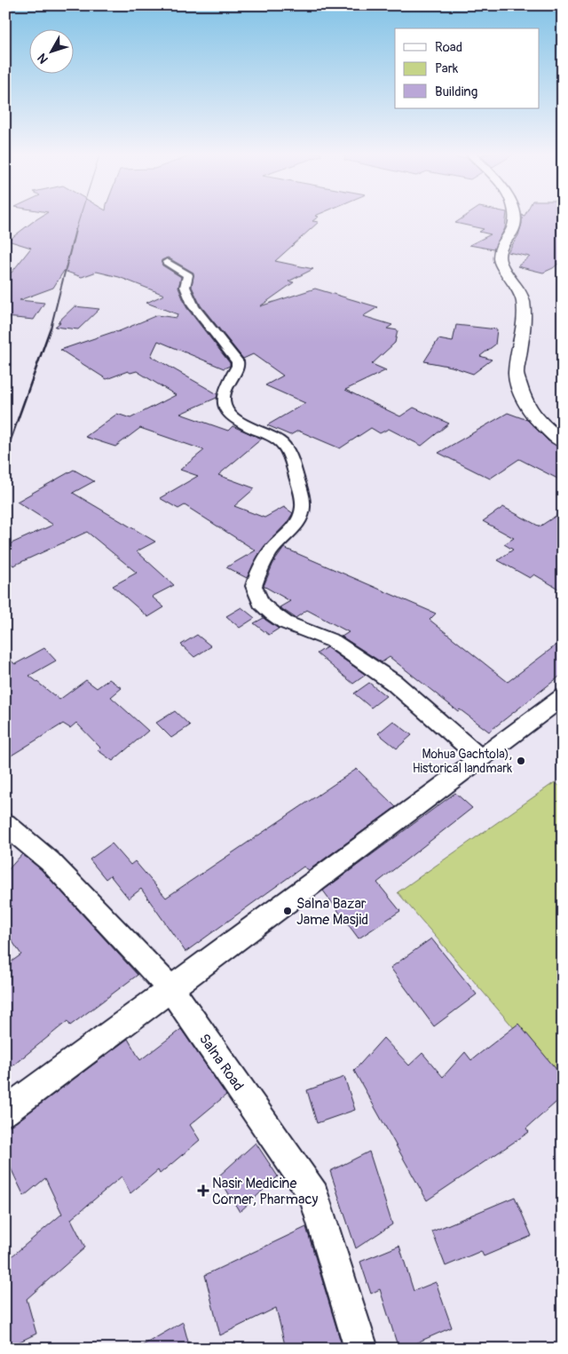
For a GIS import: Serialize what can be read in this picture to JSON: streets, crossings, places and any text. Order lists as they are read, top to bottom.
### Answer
{
  "streets": {
    "street": ["Salna Road"]
  },
  "places": {
    "other": ["Mohua Gachtola), Historical landmark", "Salna Bazar Jame Masjid"],
    "health": ["Nasir Medicine Corner, Pharmacy"]
  },
  "legend": ["Road", "Park", "Building"],
  "north": "bottom left"
}
